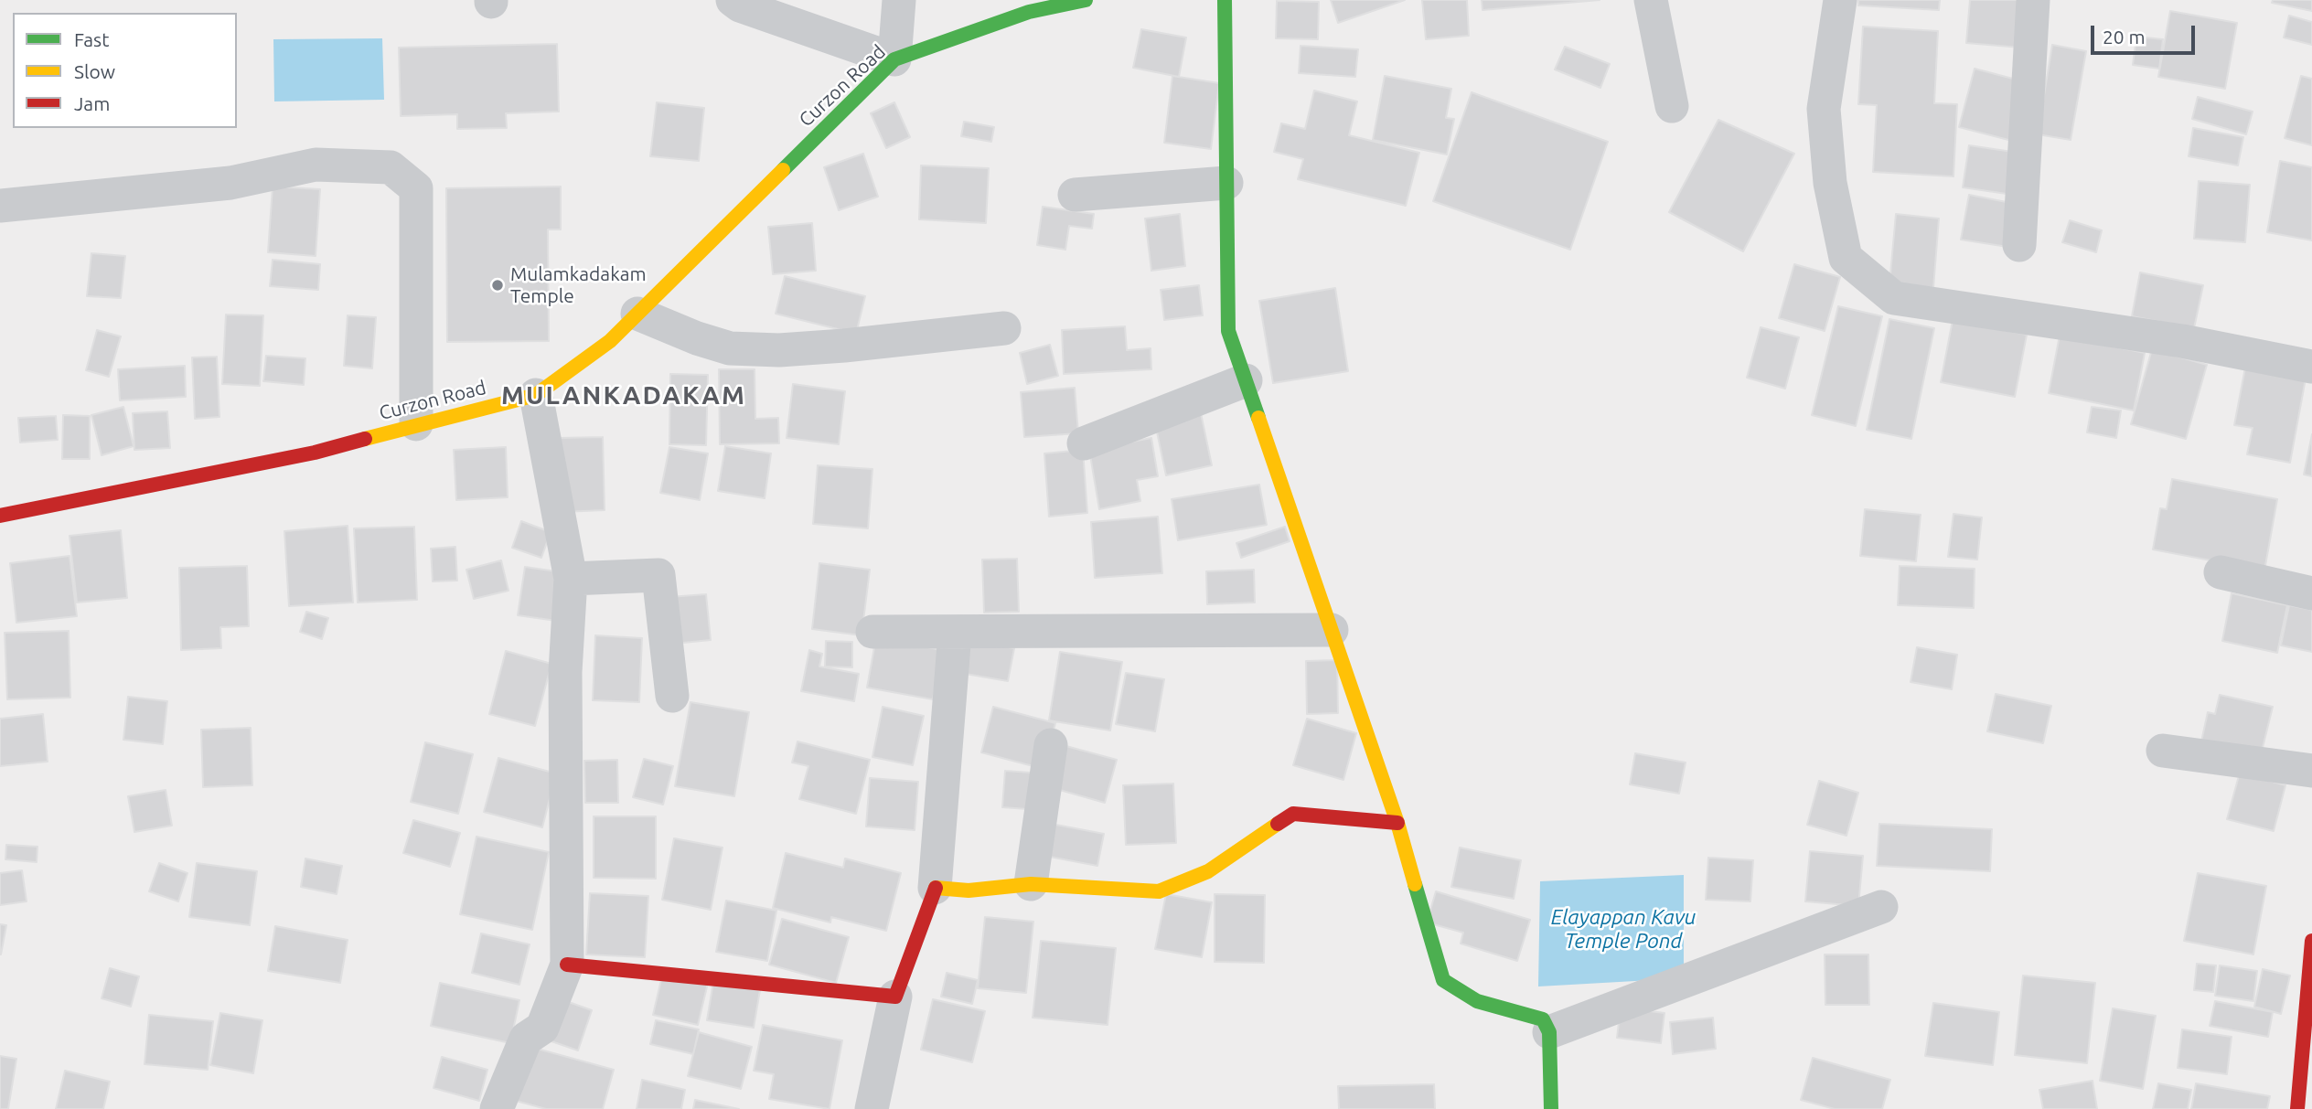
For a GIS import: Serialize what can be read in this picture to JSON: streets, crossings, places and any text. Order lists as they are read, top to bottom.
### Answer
{
  "streets": {
    "street": ["Curzon Road"]
  },
  "districts": ["MULANKADAKAM"],
  "water": ["Elayappan Kavu Temple Pond"],
  "places": ["Mulamkadakam Temple"],
  "legend": ["Fast", "Slow", "Jam"],
  "scale_bar": "20 m"
}
